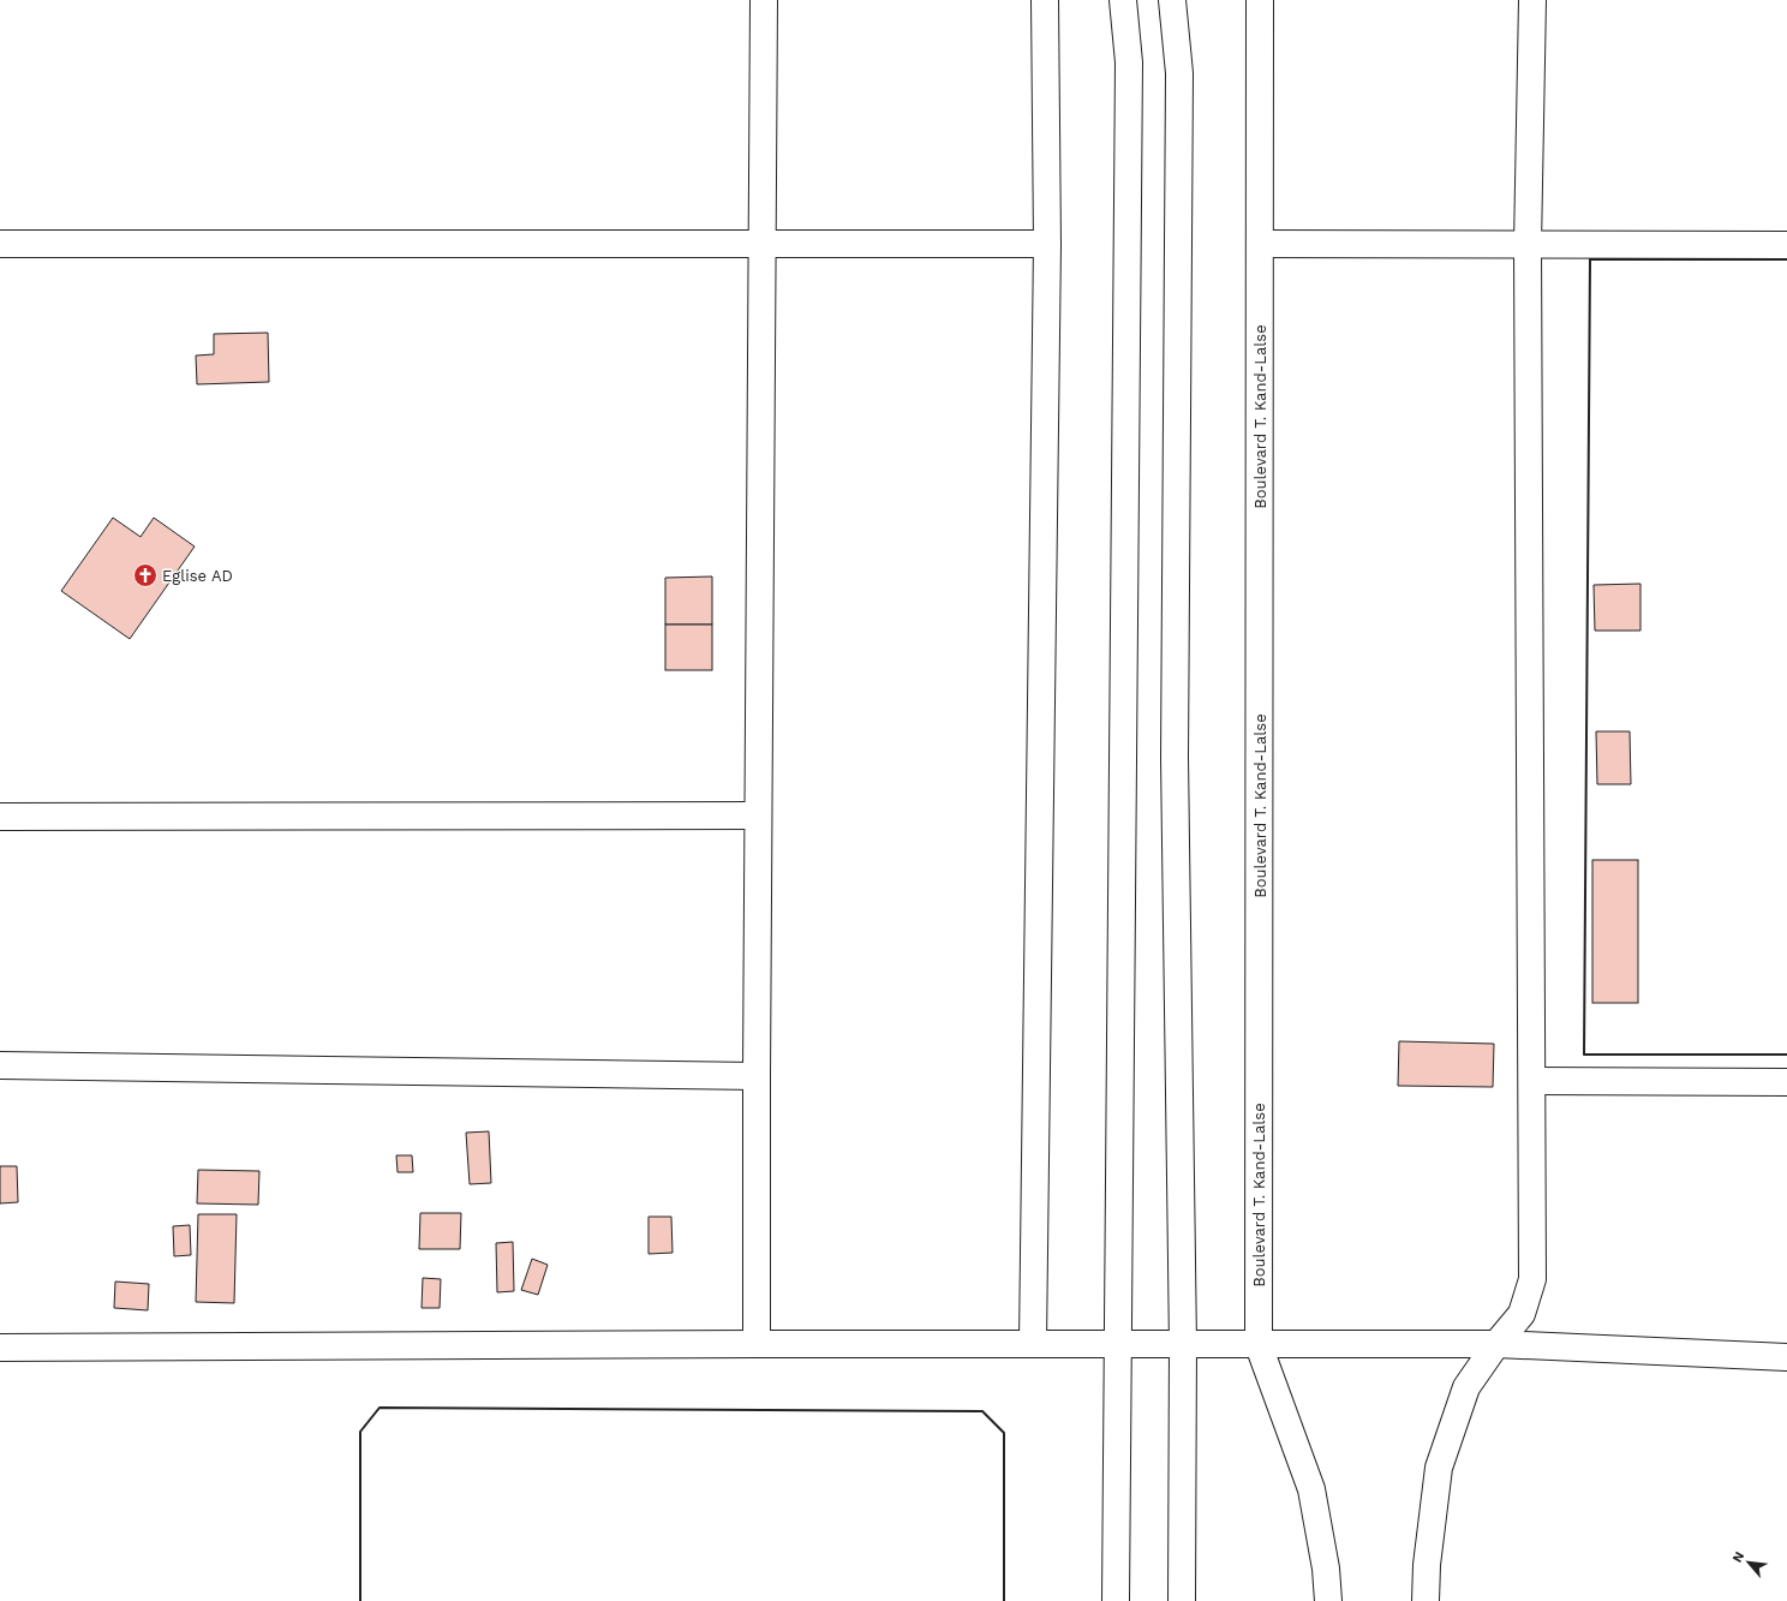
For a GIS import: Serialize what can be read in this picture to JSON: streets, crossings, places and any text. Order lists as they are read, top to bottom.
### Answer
{
  "streets": {
    "street": ["Boulevard T. Kand-Lalse"]
  },
  "places": {
    "church": ["Eglise AD"]
  },
  "north": "top left"
}
